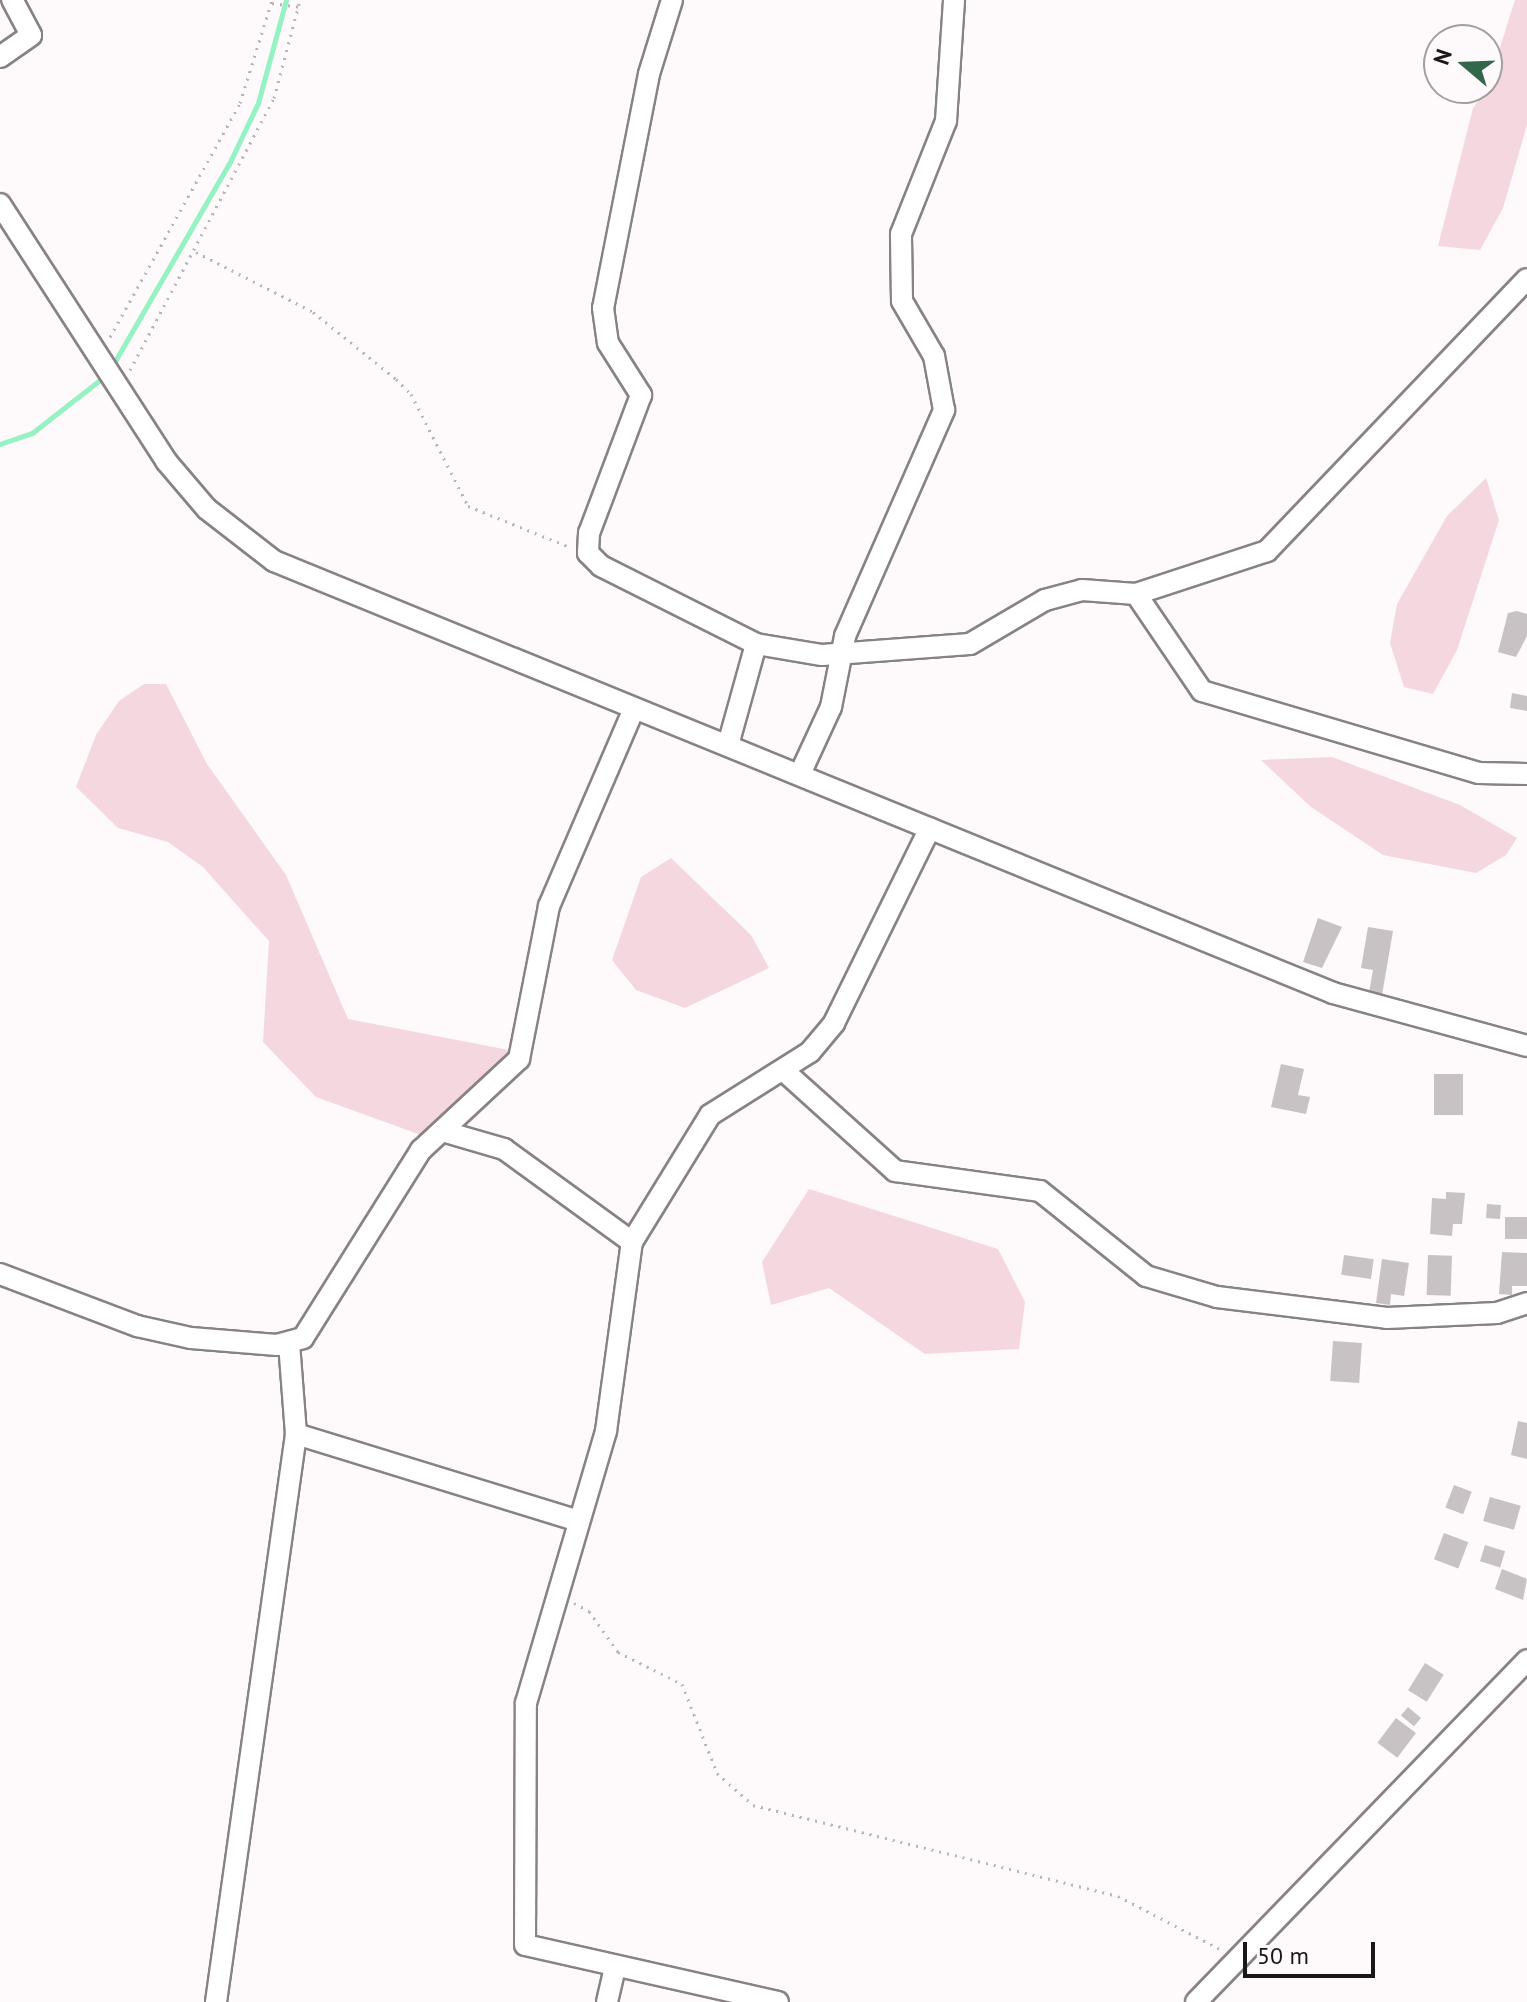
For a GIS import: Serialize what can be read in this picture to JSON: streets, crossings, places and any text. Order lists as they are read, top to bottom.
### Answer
{
  "scale_bar": "50 m",
  "north": "left"
}
